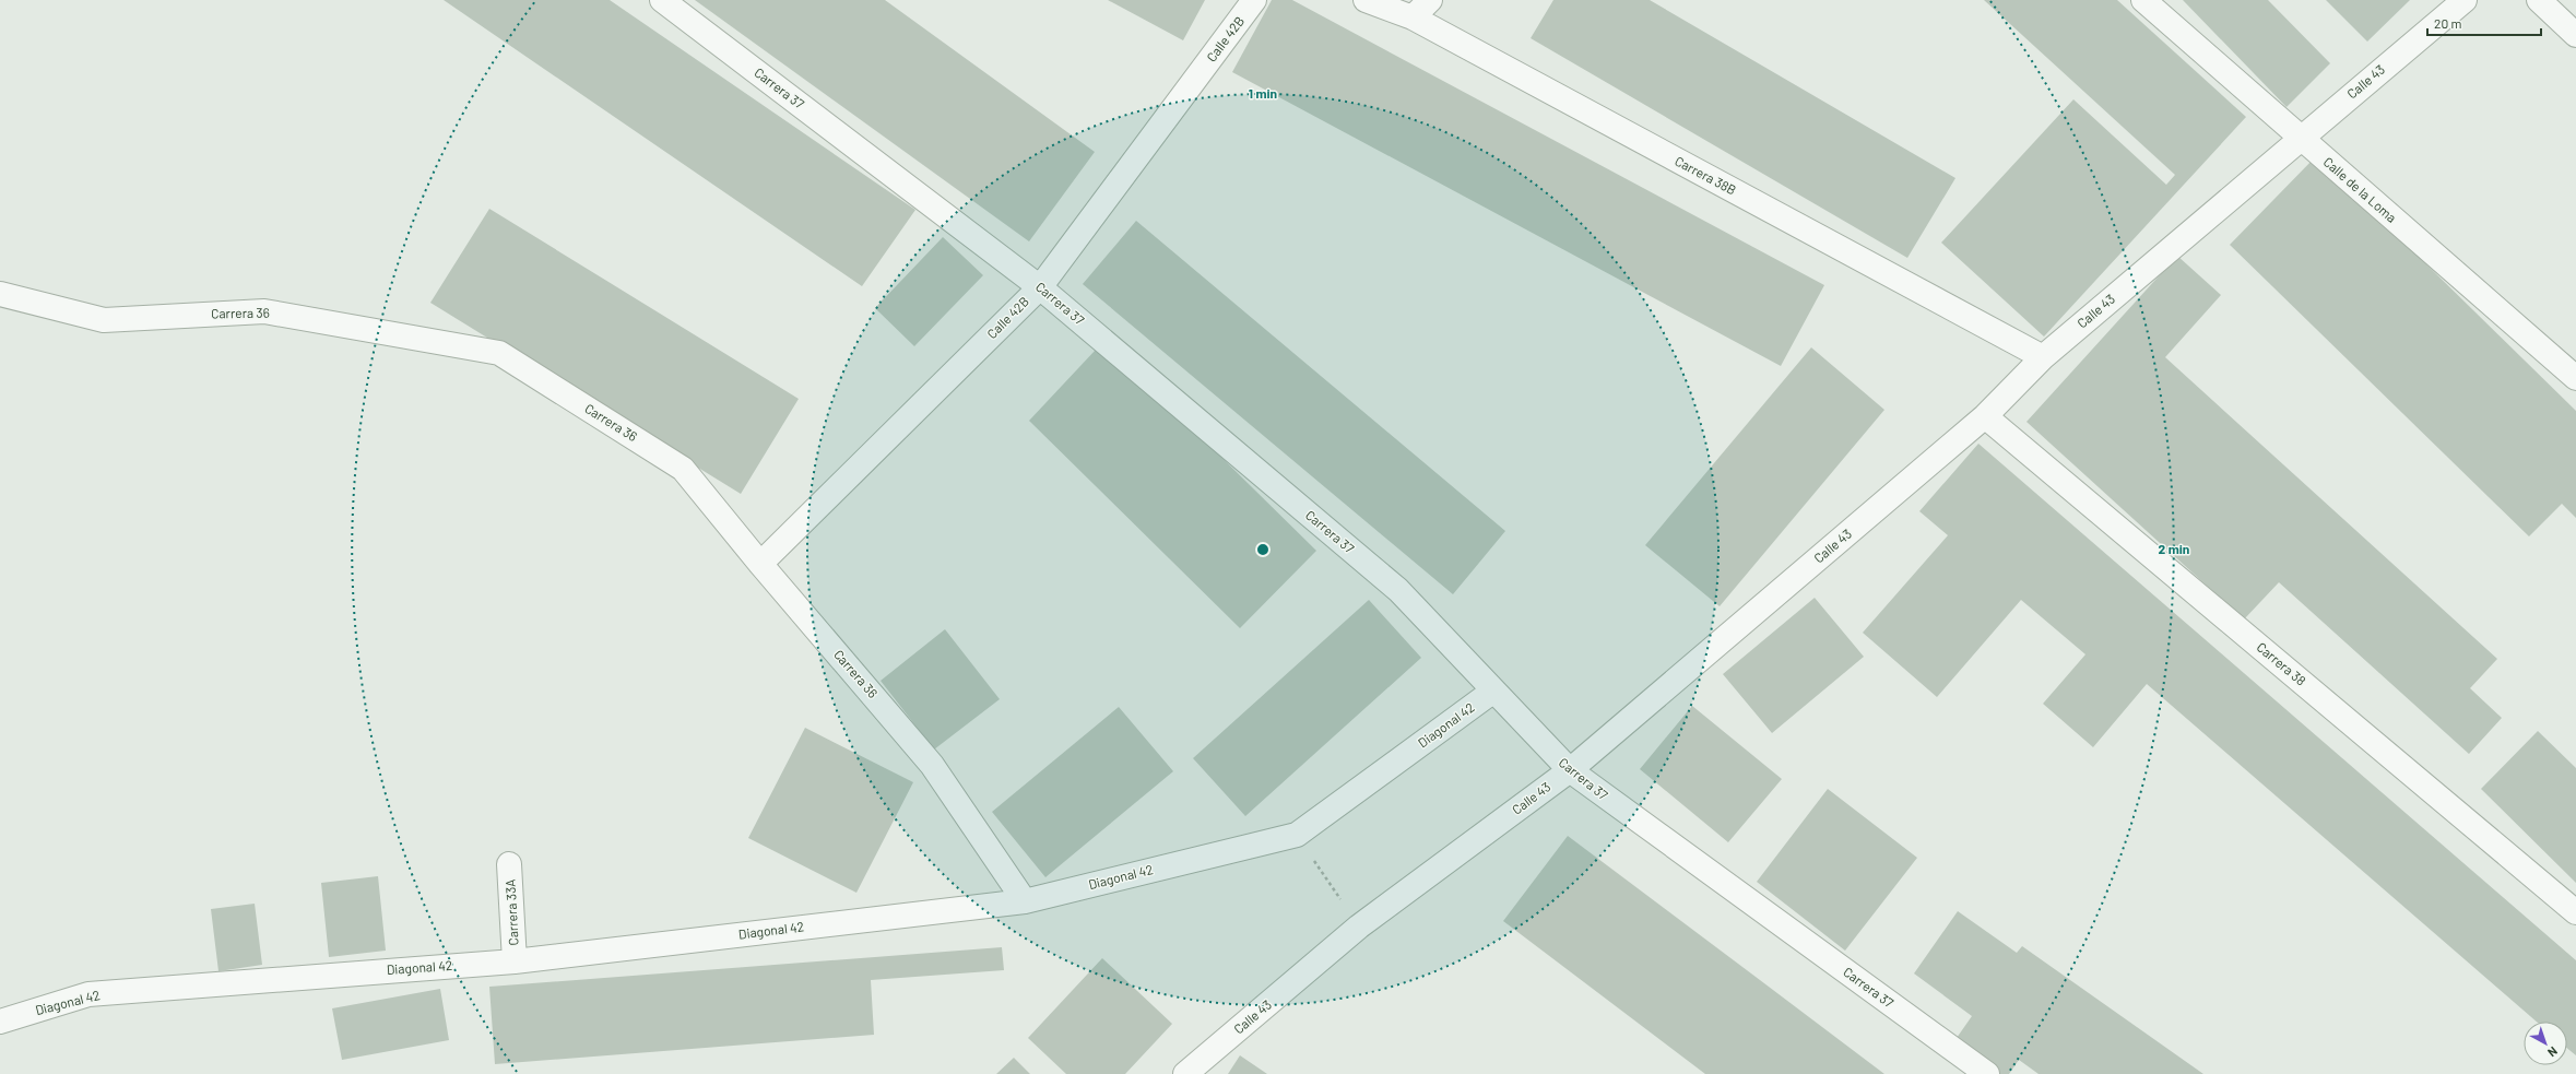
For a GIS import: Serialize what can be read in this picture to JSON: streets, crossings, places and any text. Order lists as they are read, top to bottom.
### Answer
{
  "streets": {
    "street": [
      "Calle 42B",
      "Calle 43",
      "Carrera 37",
      "Carrera 38B",
      "Calle de la Loma",
      "Carrera 36",
      "Carrera 38",
      "Diagonal 42",
      "Carrera 33A"
    ]
  },
  "crossings": [
    ["Calle 42B", "Carrera 37"],
    ["Calle 42B", "Carrera 36"],
    ["Calle 43", "Carrera 37"],
    ["Calle 43", "Carrera 38B"],
    ["Calle 43", "Calle de la Loma"],
    ["Calle 43", "Carrera 38"],
    ["Carrera 37", "Diagonal 42"],
    ["Carrera 36", "Diagonal 42"],
    ["Diagonal 42", "Carrera 33A"]
  ],
  "scale_bar": "20 m",
  "north": "bottom right",
  "rings": ["1 min", "2 min"]
}
